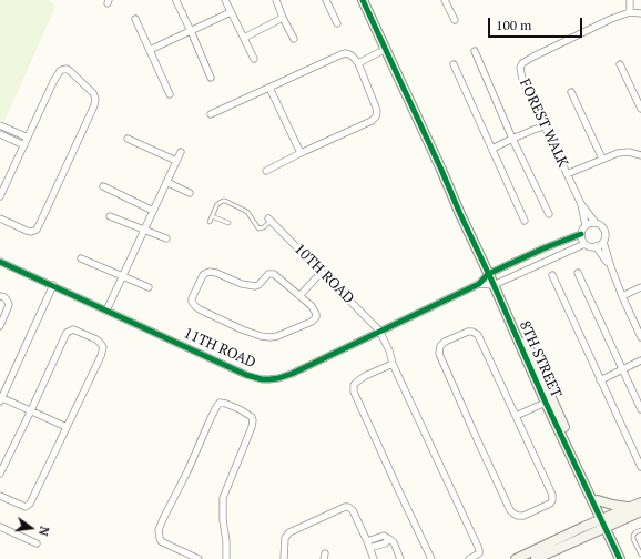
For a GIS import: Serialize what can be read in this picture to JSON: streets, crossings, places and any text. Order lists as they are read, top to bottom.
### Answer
{
  "streets": {
    "street": [
      "FOREST WALK",
      "10TH ROAD",
      "11TH ROAD",
      "8TH STREET"
    ]
  },
  "crossings": [
    ["10TH ROAD", "11TH ROAD"],
    ["11TH ROAD", "8TH STREET"]
  ],
  "scale_bar": "100 m",
  "north": "right"
}
